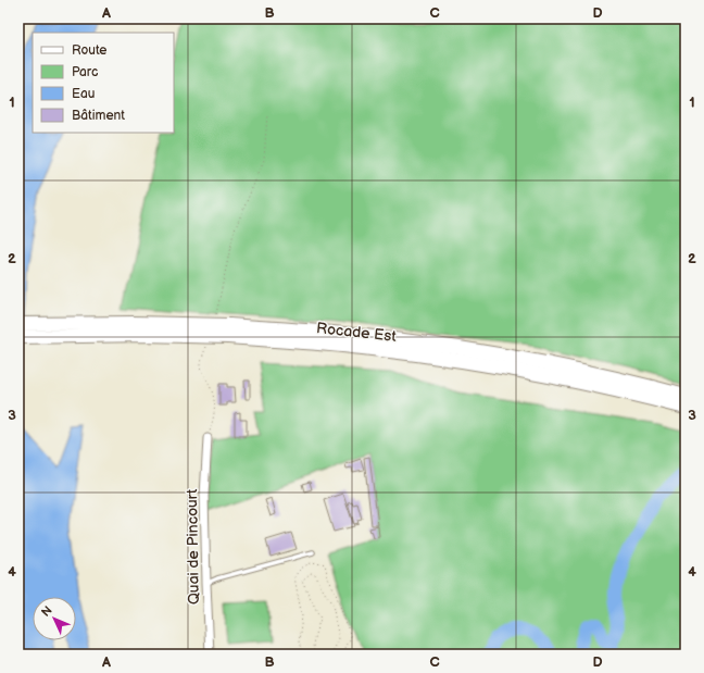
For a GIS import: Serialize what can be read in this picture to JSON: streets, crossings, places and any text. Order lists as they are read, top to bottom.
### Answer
{
  "streets": {
    "highway": ["Rocade Est"],
    "street": ["Quai de Pincourt"]
  },
  "legend": [
    "Route",
    "Parc",
    "Eau",
    "Bâtiment"
  ],
  "north": "top left",
  "grid": {
    "columns": [
      "A",
      "B",
      "C",
      "D"
    ],
    "rows": [
      "1",
      "2",
      "3",
      "4"
    ]
  }
}
